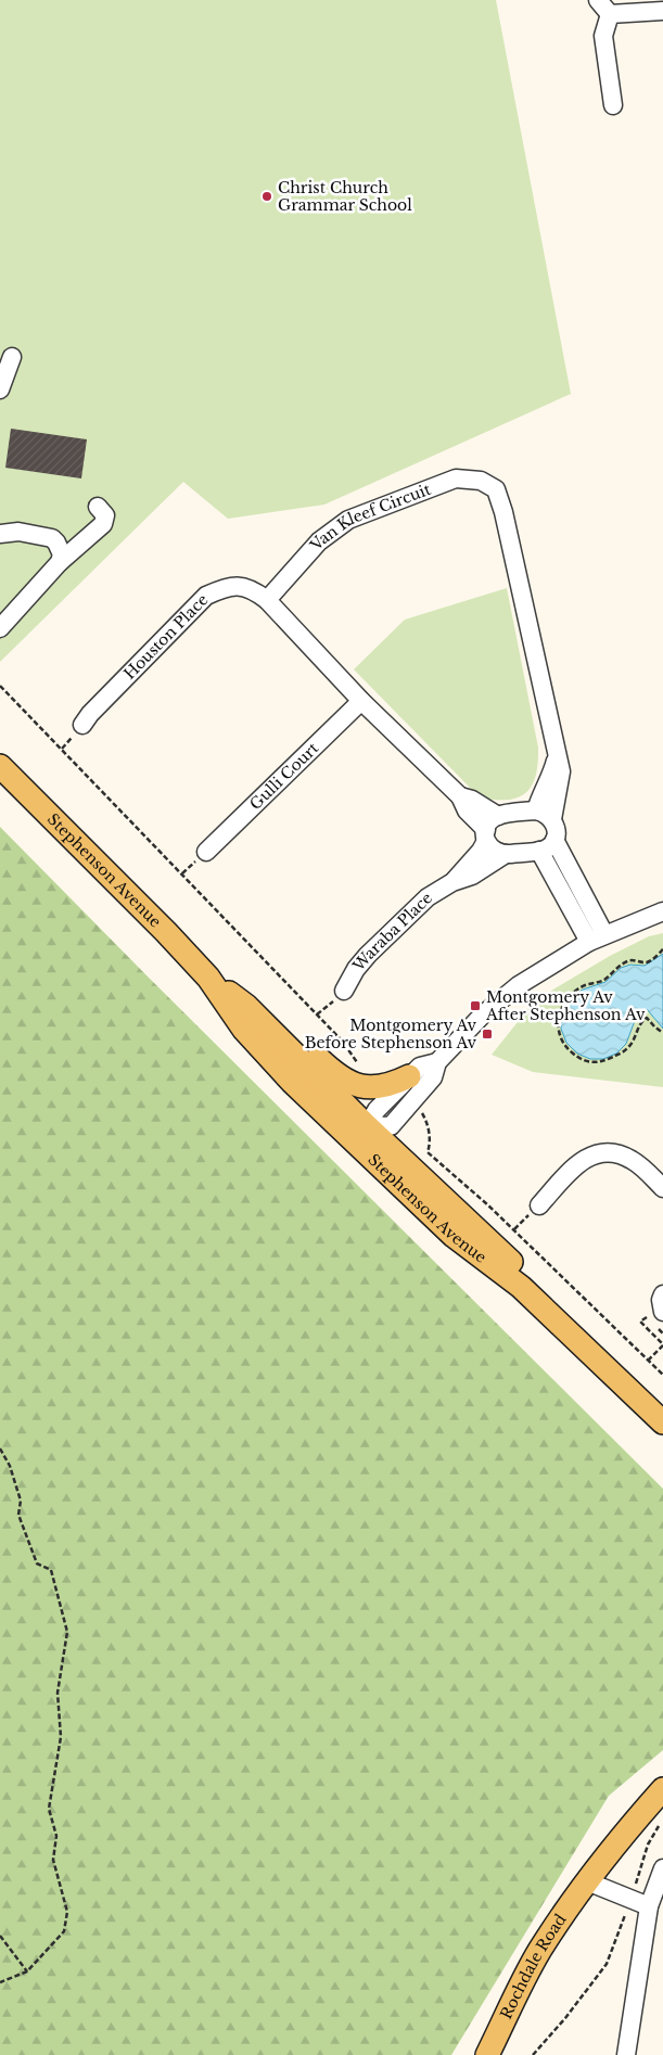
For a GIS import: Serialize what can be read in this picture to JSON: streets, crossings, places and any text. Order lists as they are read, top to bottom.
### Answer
{
  "streets": {
    "main road": ["Stephenson Avenue", "Rochdale Road"],
    "street": [
      "Van Kleef Circuit",
      "Houston Place",
      "Gulli Court",
      "Waraba Place"
    ]
  },
  "crossings": [
    ["Van Kleef Circuit", "Houston Place"]
  ],
  "places": {
    "other": ["Christ Church Grammar School"],
    "transit": ["Montgomery Av After Stephenson Av", "Montgomery Av Before Stephenson Av"]
  }
}
